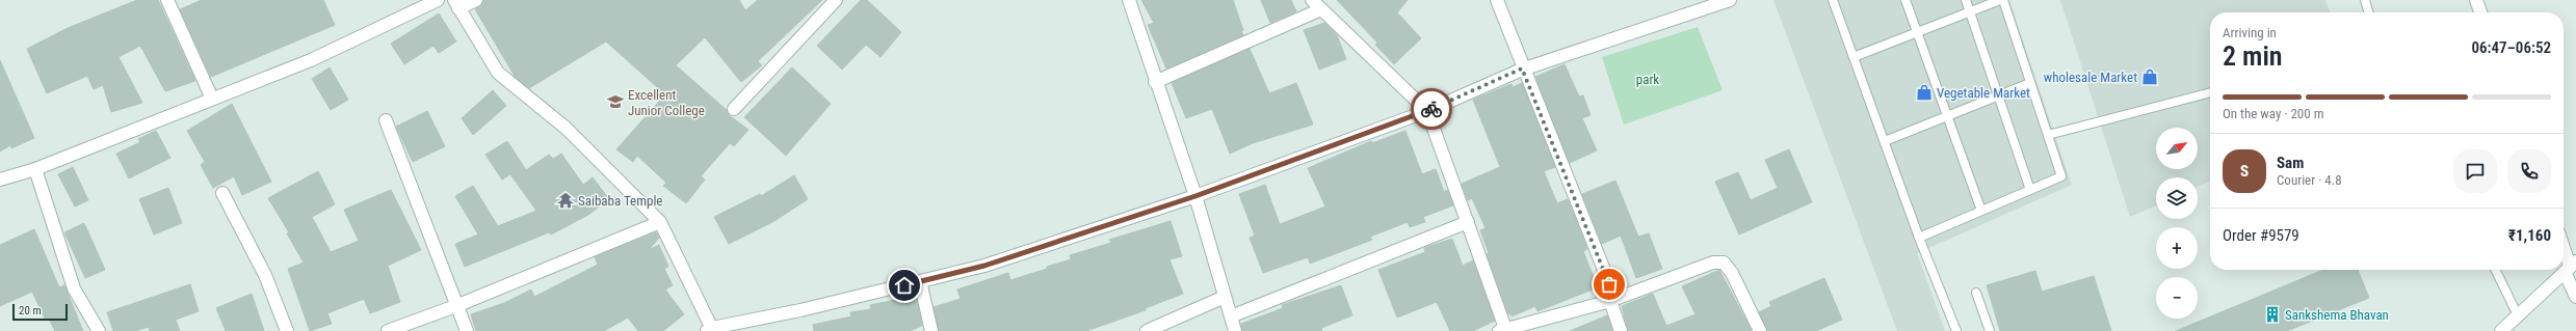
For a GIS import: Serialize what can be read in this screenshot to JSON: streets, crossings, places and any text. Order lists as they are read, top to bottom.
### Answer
{
  "parks": ["park"],
  "places": {
    "shop": ["wholesale Market", "Vegetable Market"],
    "school or university": ["Excellent Junior College"],
    "temple": ["Saibaba Temple"],
    "building": ["Sankshema Bhavan"]
  },
  "scale_bar": "20 m",
  "north": "top right",
  "page": {
    "heading": ["2 min", "Arriving in", "06:47–06:52"],
    "panel": [
      "Sam",
      "Courier · 4.8",
      "Order #9579",
      "₹1,160"
    ],
    "bar": "On the way · 200 m",
    "map_buttons": ["+", "−"],
    "round": "S",
    "scale": "20 m"
  }
}
